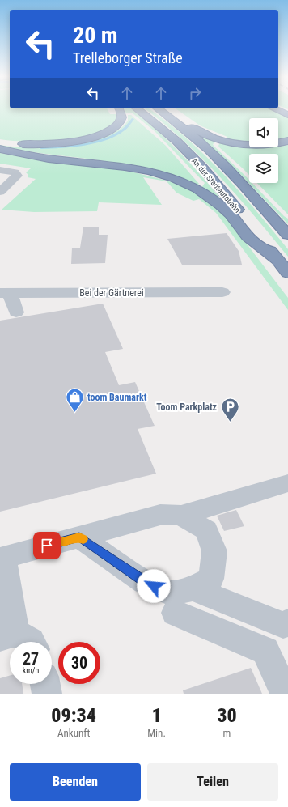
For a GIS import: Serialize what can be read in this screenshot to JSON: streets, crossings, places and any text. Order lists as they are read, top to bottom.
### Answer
{
  "streets": {
    "highway": ["An der Stadtautobahn"],
    "street": ["Bei der Gärtnerei"]
  },
  "places": {
    "shop": ["toom Baumarkt"],
    "parking": ["Toom Parkplatz"]
  },
  "page": {
    "turn": ["20 m", "Trelleborger Straße"],
    "speed": "27 km/h",
    "limit": "30",
    "eta": [
      "09:34",
      "Ankunft",
      "1",
      "Min.",
      "30",
      "m"
    ],
    "buttons": ["Beenden", "Teilen"]
  }
}
